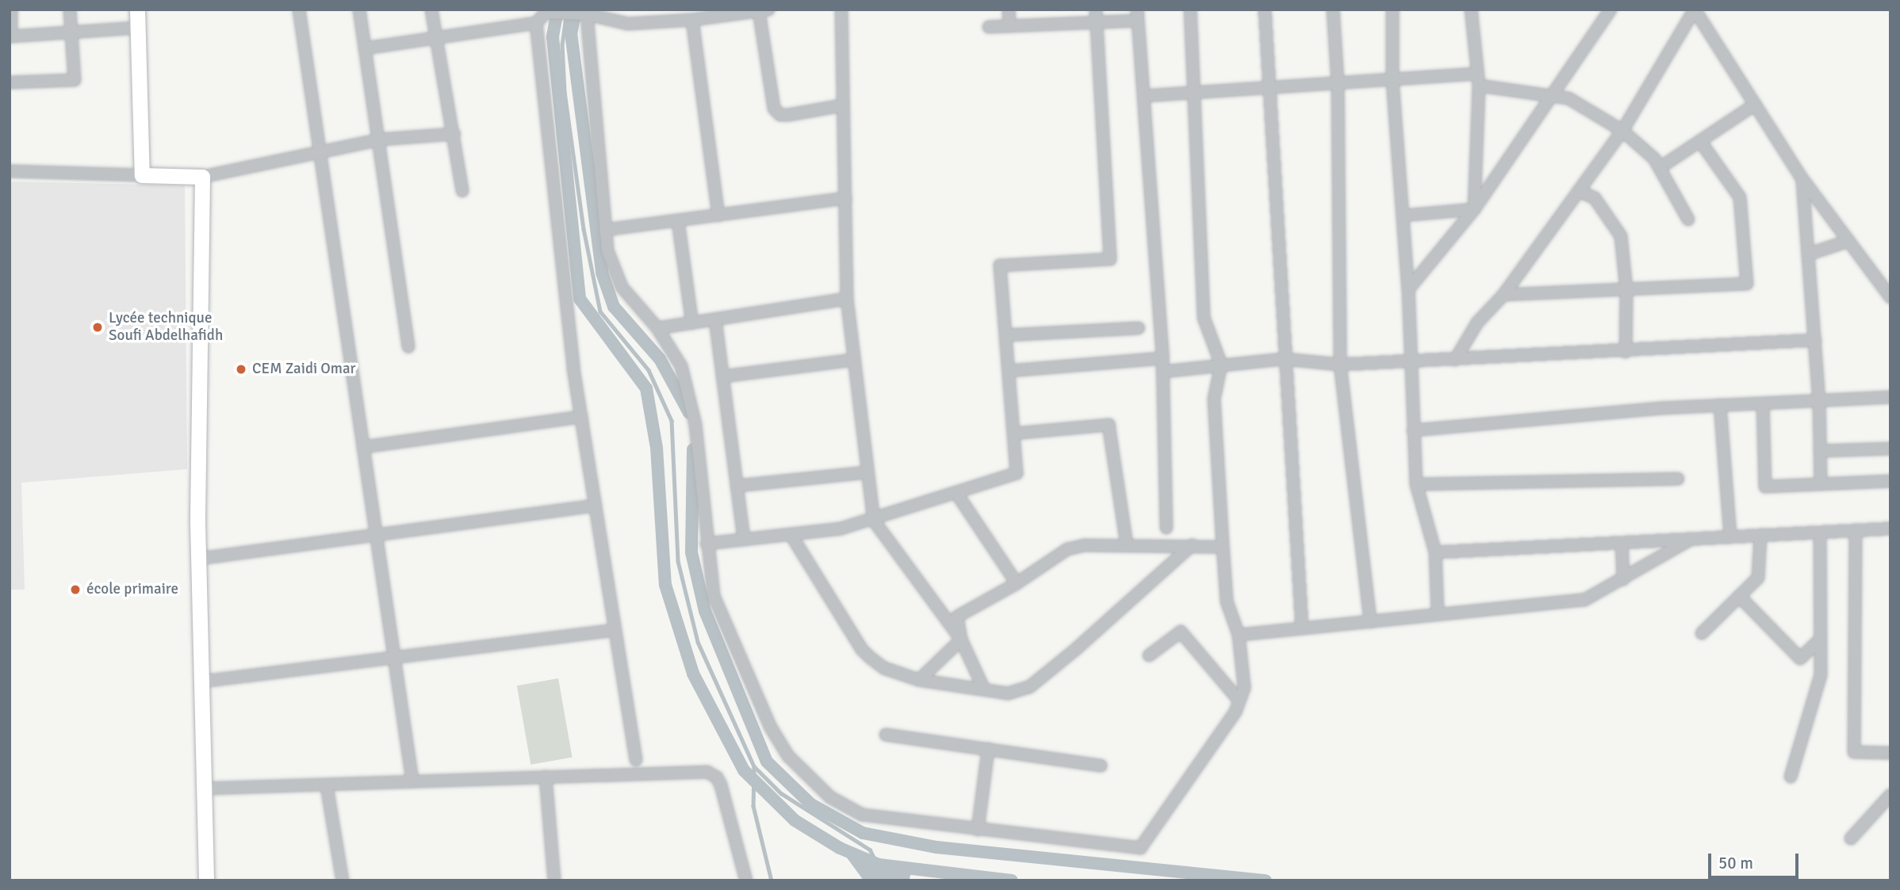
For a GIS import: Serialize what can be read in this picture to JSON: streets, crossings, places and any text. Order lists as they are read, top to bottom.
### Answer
{
  "places": ["Lycée technique Soufi Abdelhafidh", "CEM Zaidi Omar", "école primaire"],
  "scale_bar": "50 m"
}
